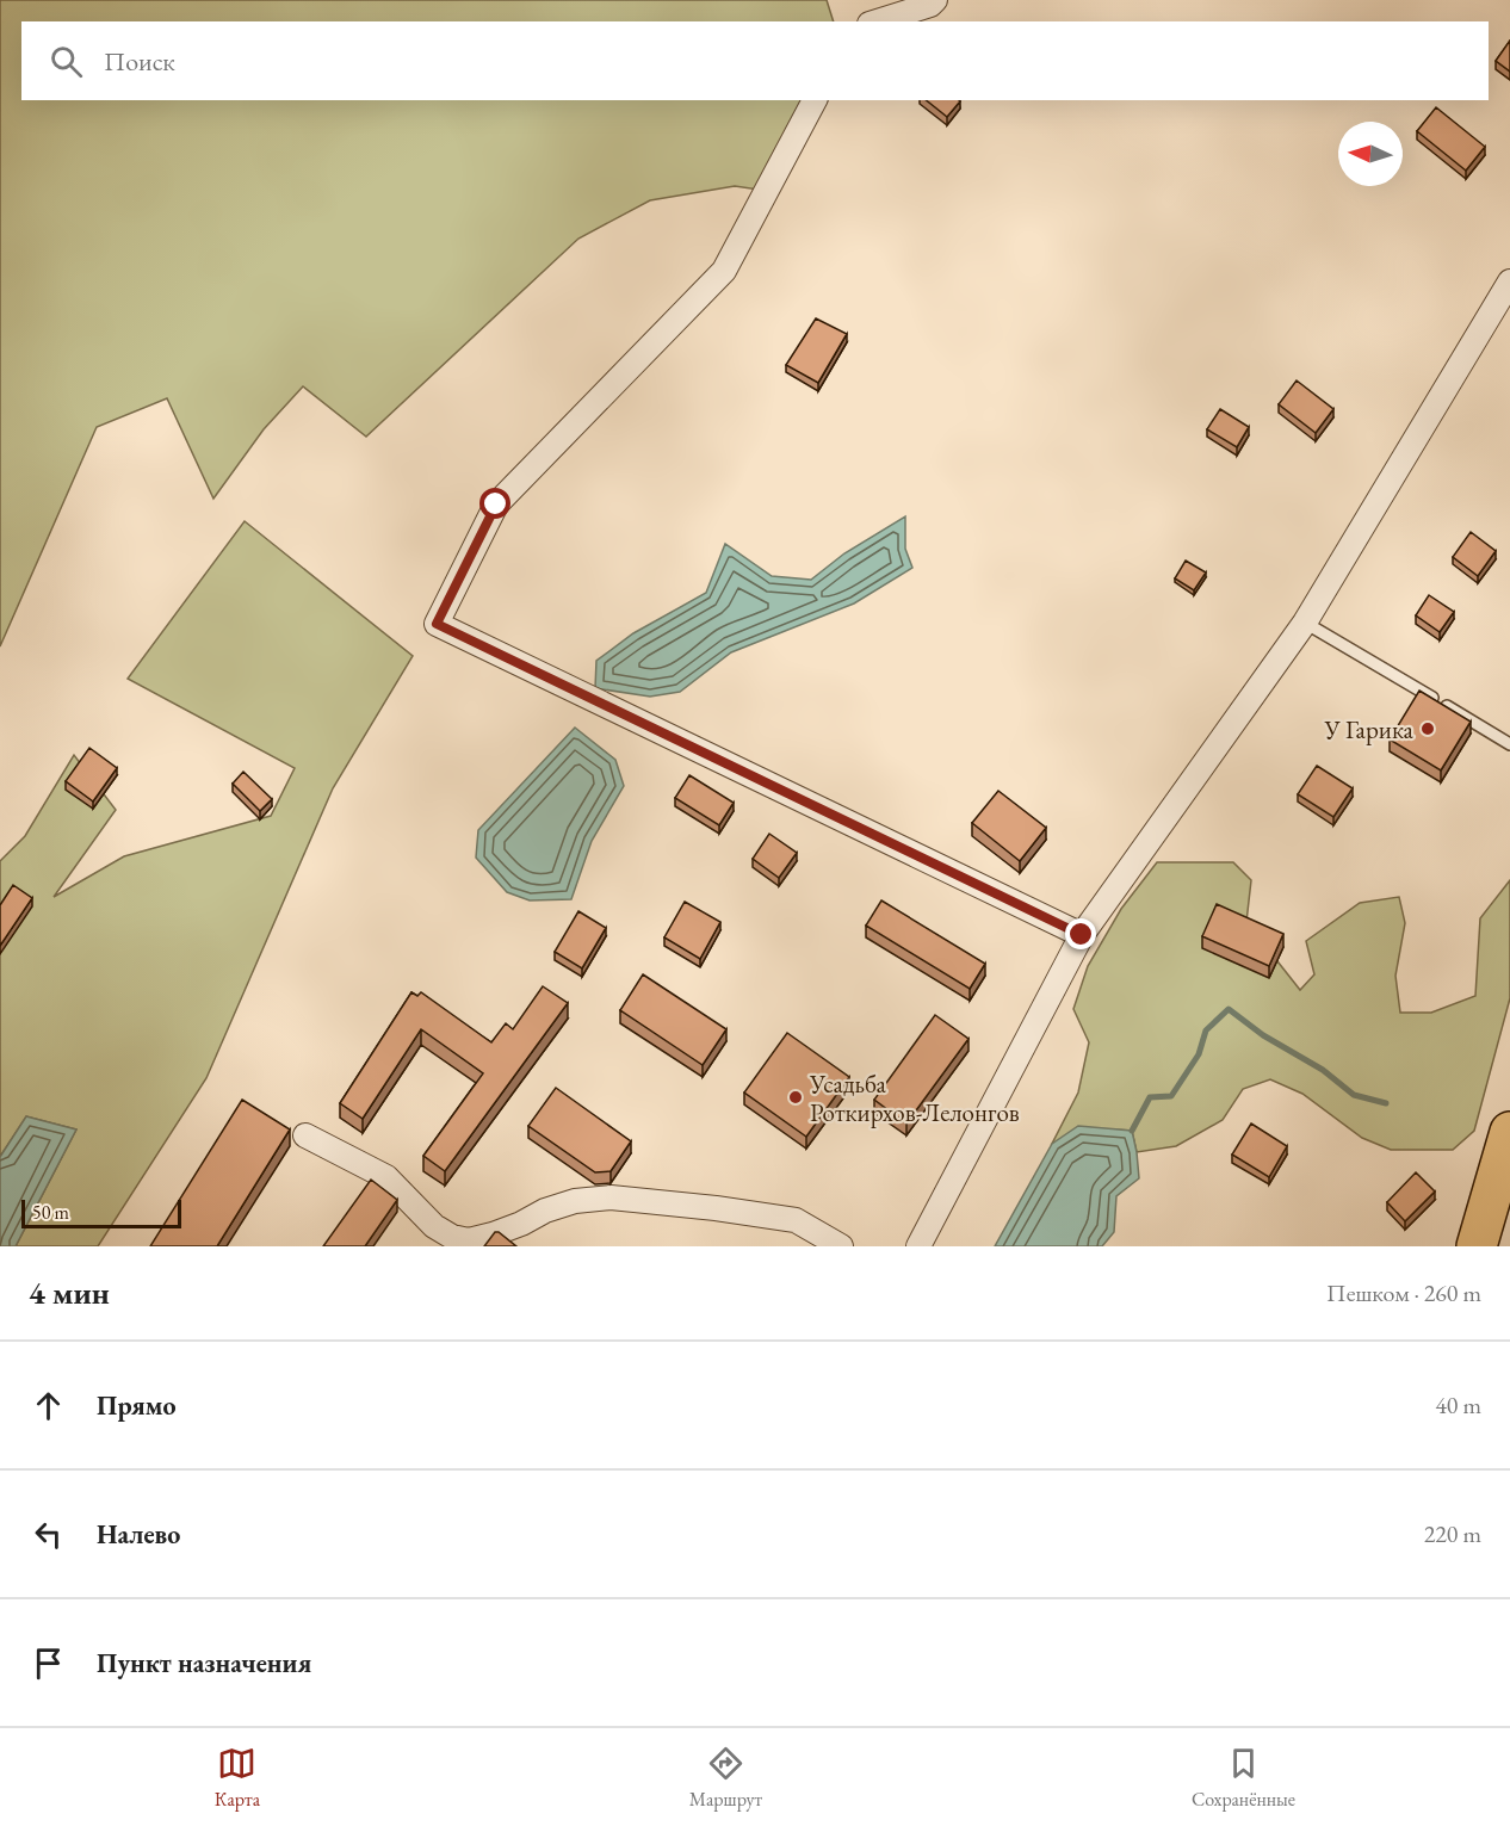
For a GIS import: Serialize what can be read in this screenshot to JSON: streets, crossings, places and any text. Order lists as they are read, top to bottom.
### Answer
{
  "places": ["У Гарика", "Усадьба Роткирхов-Лелонгов"],
  "scale_bar": "50 m",
  "north": "left",
  "page": {
    "search": "Поиск",
    "scale": "50 m",
    "heading": ["4 мин", "Пешком · 260 m"],
    "list": [
      ["Прямо", "40 m"],
      ["Налево", "220 m"],
      "Пункт назначения"
    ],
    "nav": ["Карта", "Маршрут", "Сохранённые"]
  }
}
